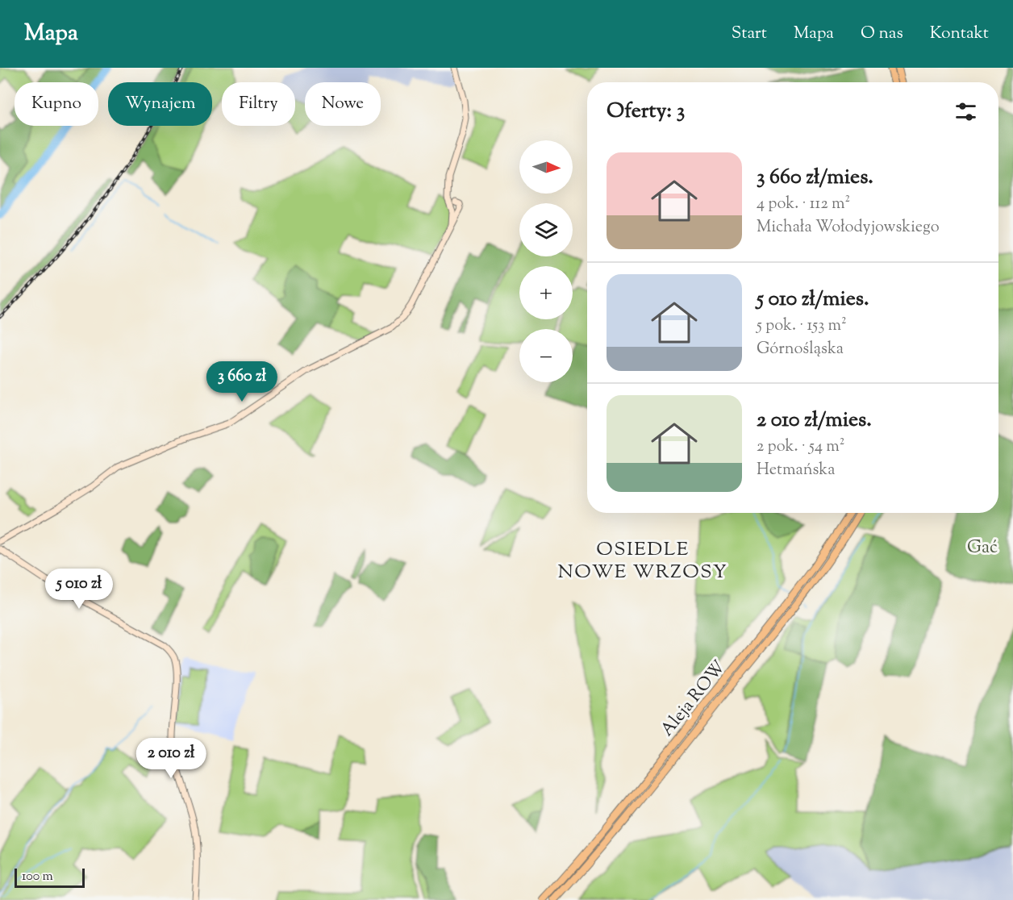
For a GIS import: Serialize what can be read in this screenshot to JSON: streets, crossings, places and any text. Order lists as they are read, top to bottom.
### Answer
{
  "streets": {
    "main road": ["Aleja ROW"]
  },
  "districts": ["OSIEDLE NOWE WRZOSY"],
  "parks": ["Gać"],
  "scale_bar": "100 m",
  "north": "right",
  "page": {
    "header": "Mapa",
    "nav": [
      "Start",
      "Mapa",
      "O nas",
      "Kontakt"
    ],
    "chip": [
      "Kupno",
      "Wynajem",
      "Filtry",
      "Nowe"
    ],
    "heading": "Oferty: 3",
    "map_buttons": ["+", "−"],
    "list": [
      {
        "name": "3 660 zł/mies.",
        "note": "4 pok. · 112 m² · Michała Wołodyjowskiego"
      },
      {
        "name": "5 010 zł/mies.",
        "note": "5 pok. · 153 m² · Górnośląska"
      },
      {
        "name": "2 010 zł/mies.",
        "note": "2 pok. · 54 m² · Hetmańska"
      }
    ],
    "price": ["3 660 zł", "5 010 zł", "2 010 zł"],
    "scale": "100 m"
  }
}
